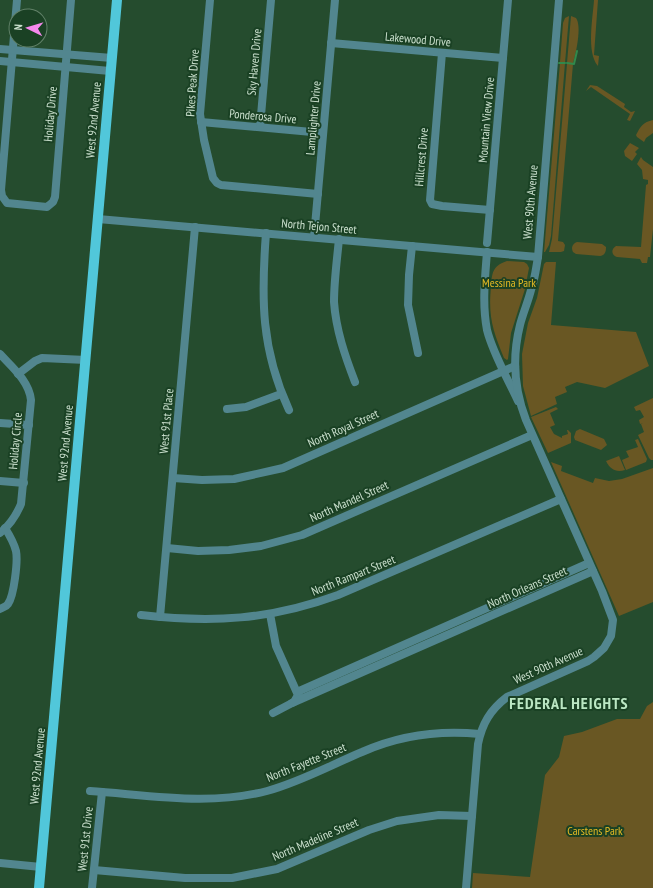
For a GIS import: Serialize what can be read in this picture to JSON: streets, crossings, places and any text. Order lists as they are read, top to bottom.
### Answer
{
  "streets": {
    "main road": ["West 92nd Avenue"],
    "street": [
      "Lakewood Drive",
      "Sky Haven Drive",
      "Pikes Peak Drive",
      "Holiday Drive",
      "Ponderosa Drive",
      "Lamplighter Drive",
      "Mountain View Drive",
      "Hillcrest Drive",
      "West 90th Avenue",
      "North Tejon Street",
      "West 91st Place",
      "North Royal Street",
      "Holiday Circle",
      "North Mandel Street",
      "North Rampart Street",
      "North Orleans Street",
      "North Fayette Street",
      "West 91st Drive",
      "North Madeline Street"
    ]
  },
  "crossings": [
    ["Lakewood Drive", "Lamplighter Drive"],
    ["Lakewood Drive", "Mountain View Drive"],
    ["Lakewood Drive", "Hillcrest Drive"],
    ["Sky Haven Drive", "Ponderosa Drive"],
    ["Pikes Peak Drive", "Ponderosa Drive"],
    ["Pikes Peak Drive", "Lamplighter Drive"],
    ["Ponderosa Drive", "Lamplighter Drive"],
    ["Lamplighter Drive", "North Tejon Street"],
    ["West 92nd Avenue", "North Tejon Street"],
    ["Mountain View Drive", "Hillcrest Drive"],
    ["West 90th Avenue", "North Tejon Street"],
    ["West 90th Avenue", "North Royal Street"],
    ["West 90th Avenue", "North Mandel Street"],
    ["West 90th Avenue", "North Rampart Street"],
    ["West 90th Avenue", "North Orleans Street"],
    ["West 90th Avenue", "North Fayette Street"],
    ["West 90th Avenue", "North Madeline Street"],
    ["North Tejon Street", "West 91st Place"],
    ["West 91st Place", "North Royal Street"],
    ["West 91st Place", "North Mandel Street"],
    ["West 91st Place", "North Rampart Street"],
    ["North Fayette Street", "West 91st Drive"],
    ["West 91st Drive", "North Madeline Street"]
  ],
  "districts": ["FEDERAL HEIGHTS"],
  "parks": ["Messina Park", "Carstens Park"],
  "north": "left"
}
